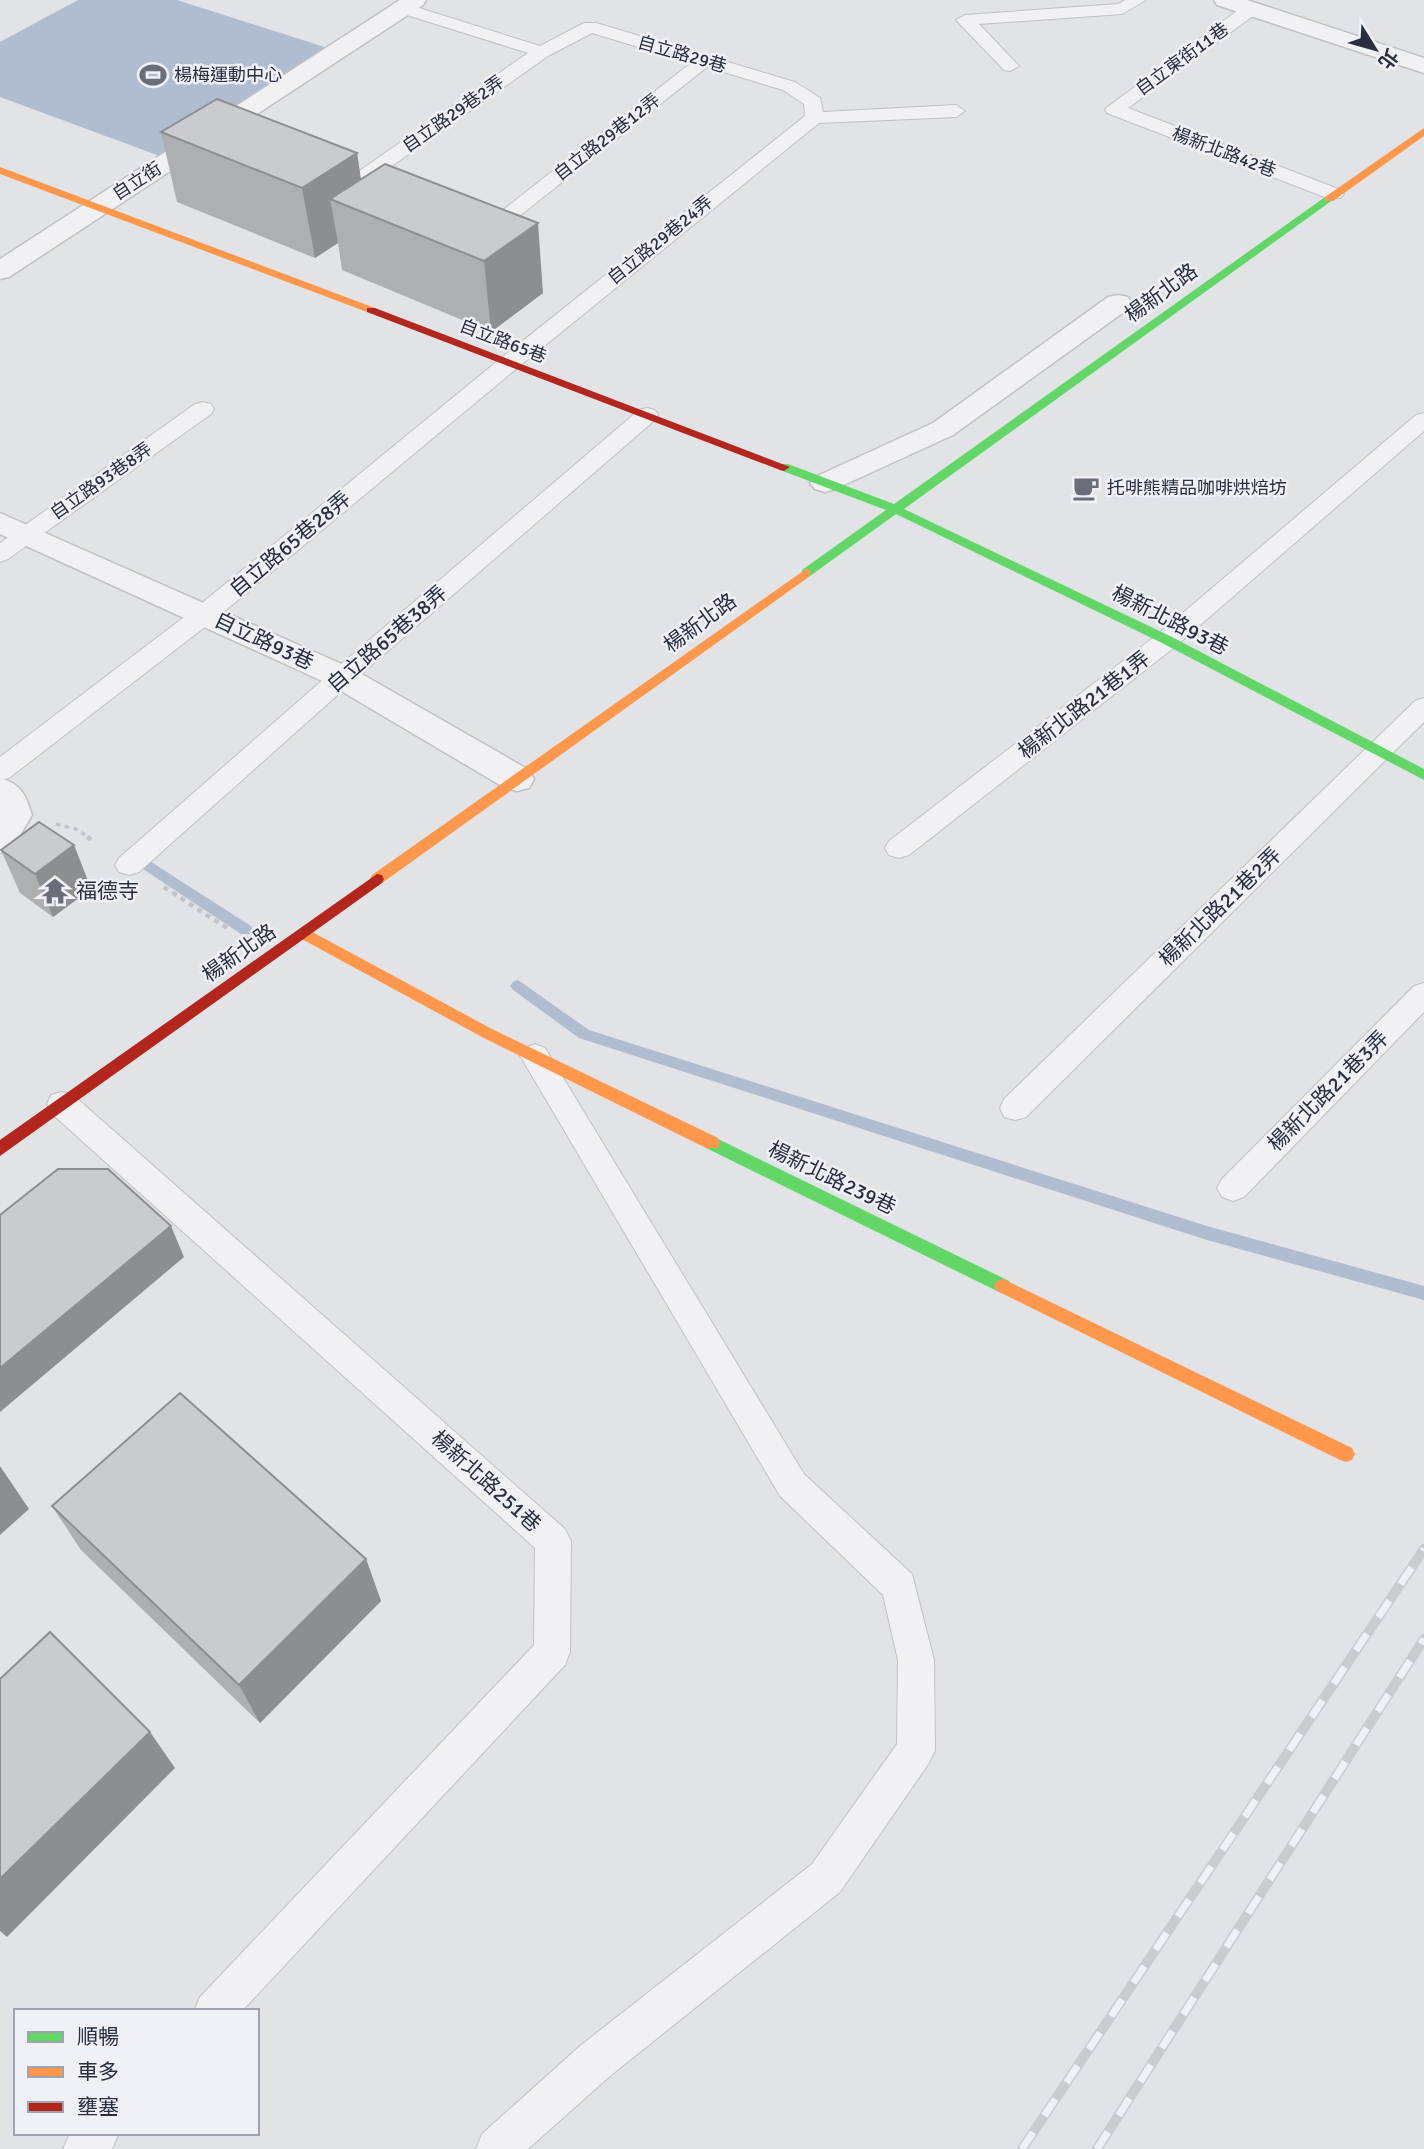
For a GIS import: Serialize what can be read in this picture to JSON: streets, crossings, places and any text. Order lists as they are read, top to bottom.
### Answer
{
  "streets": {
    "street": [
      "自立街",
      "楊新北路",
      "自立路65巷",
      "楊新北路93巷",
      "自立路93巷",
      "楊新北路239巷"
    ],
    "lane": [
      "自立路29巷",
      "自立東街11巷",
      "自立路29巷2弄",
      "自立路29巷12弄",
      "楊新北路42巷",
      "自立路29巷24弄",
      "自立路93巷8弄",
      "自立路65巷28弄",
      "自立路65巷38弄",
      "楊新北路21巷1弄",
      "楊新北路21巷2弄",
      "楊新北路21巷3弄",
      "楊新北路251巷"
    ]
  },
  "crossings": [
    ["自立路29巷", "自立路29巷2弄"],
    ["自立路29巷", "自立路29巷12弄"],
    ["自立路29巷", "自立路29巷24弄"],
    ["自立東街11巷", "楊新北路42巷"],
    ["楊新北路42巷", "楊新北路"],
    ["自立街", "自立路65巷"],
    ["自立路29巷24弄", "自立路65巷"],
    ["自立路29巷24弄", "自立路65巷28弄"],
    ["楊新北路", "自立路65巷"],
    ["楊新北路", "楊新北路93巷"],
    ["楊新北路", "自立路93巷"],
    ["楊新北路", "楊新北路239巷"],
    ["楊新北路", "楊新北路251巷"],
    ["自立路65巷", "自立路65巷28弄"],
    ["自立路65巷", "楊新北路93巷"],
    ["自立路65巷", "自立路65巷38弄"],
    ["自立路93巷8弄", "自立路93巷"],
    ["自立路65巷28弄", "自立路93巷"],
    ["楊新北路93巷", "楊新北路21巷1弄"],
    ["楊新北路93巷", "楊新北路21巷2弄"],
    ["自立路65巷38弄", "自立路93巷"]
  ],
  "places": {
    "sports": ["楊梅運動中心"],
    "cafe": ["托啡熊精品咖啡烘焙坊"],
    "temple": ["福德寺"]
  },
  "legend": ["順暢", "車多", "壅塞"],
  "north": "bottom right"
}
